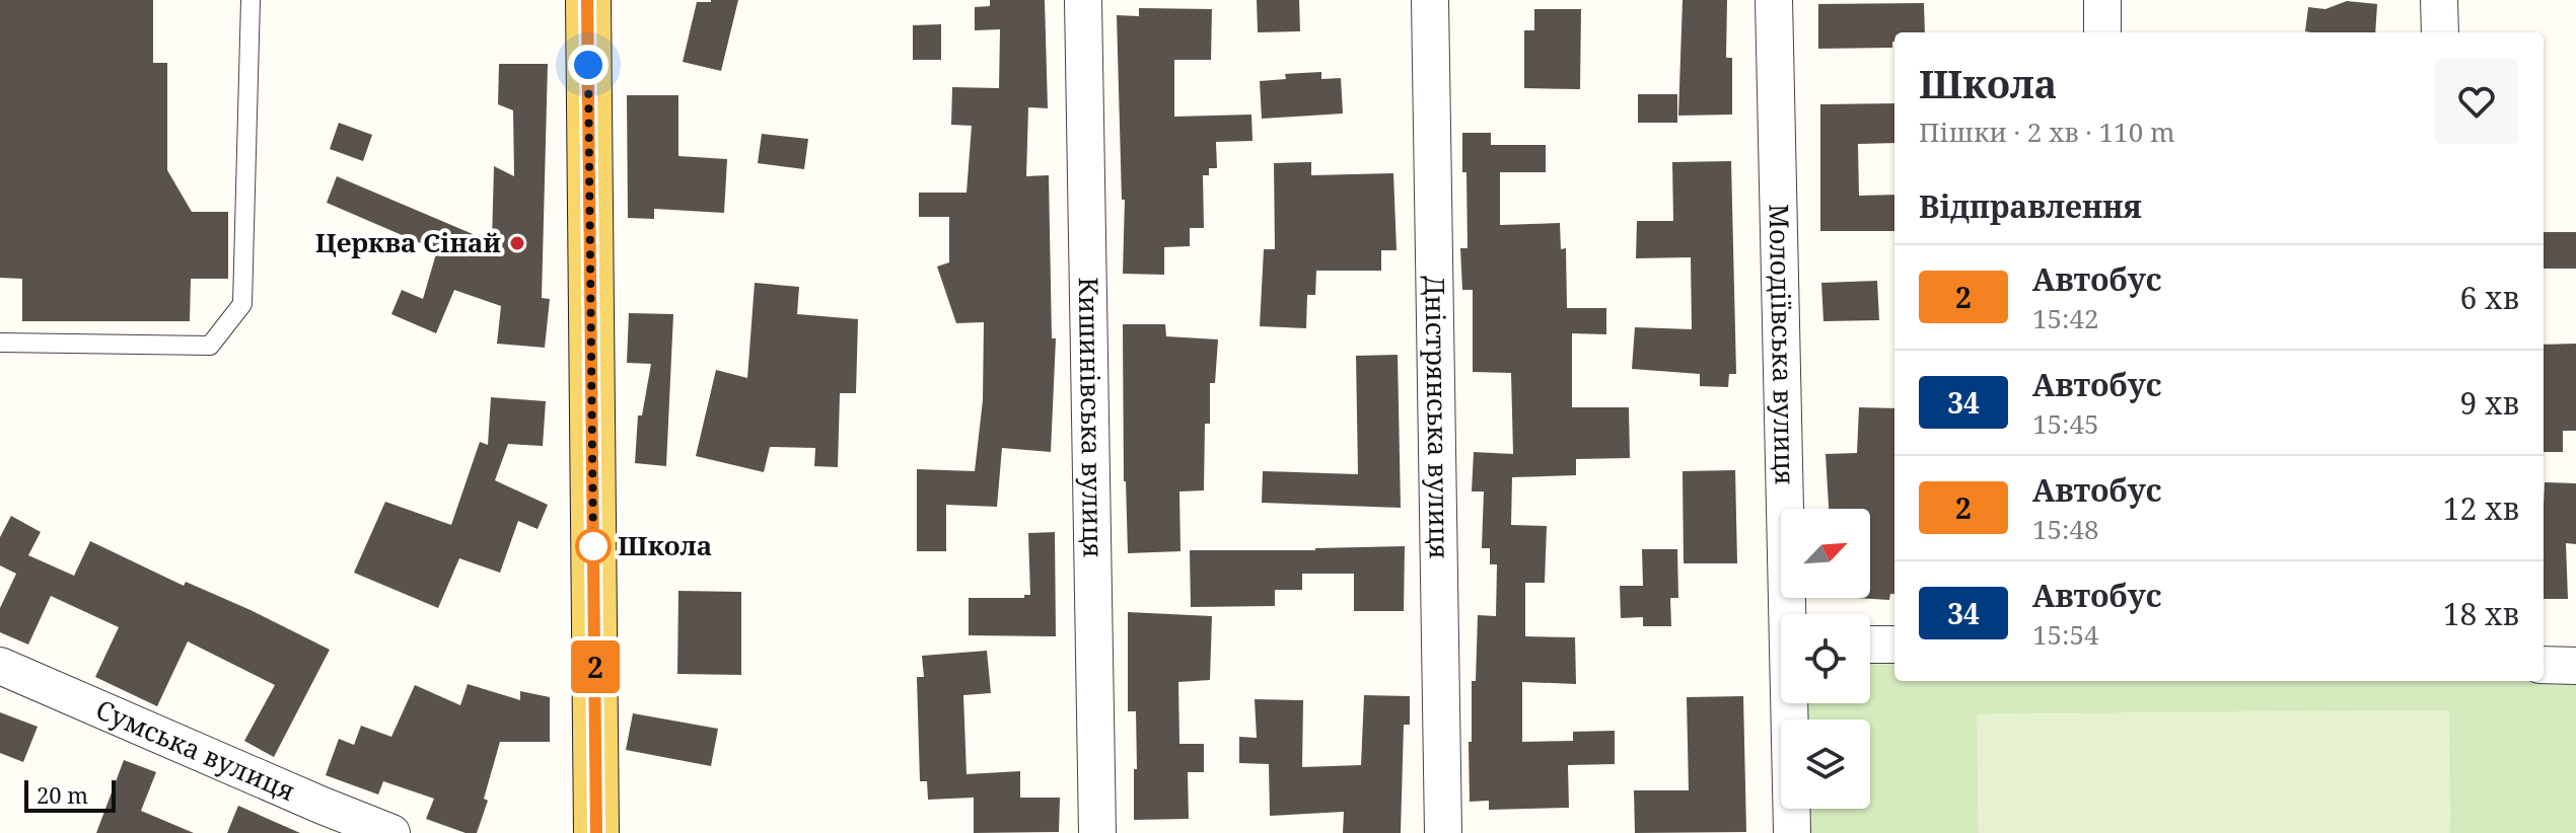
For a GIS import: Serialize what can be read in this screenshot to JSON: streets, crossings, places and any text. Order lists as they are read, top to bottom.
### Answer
{
  "streets": {
    "street": [
      "Молодіївська вулиця",
      "Кишинівська вулиця",
      "Дністрянська вулиця",
      "Сумська вулиця"
    ]
  },
  "places": ["Церква Сінай", "Школа"],
  "lines": ["bus line 2"],
  "scale_bar": "20 m",
  "north": "top right",
  "page": {
    "on_map": "2",
    "heading": [
      ["Школа", "Пішки · 2 хв · 110 m"],
      "Відправлення"
    ],
    "list": [
      {
        "mark": "2",
        "name": "Автобус",
        "note": "15:42",
        "value": "6 хв"
      },
      {
        "mark": "34",
        "name": "Автобус",
        "note": "15:45",
        "value": "9 хв"
      },
      {
        "mark": "2",
        "name": "Автобус",
        "note": "15:48",
        "value": "12 хв"
      },
      {
        "mark": "34",
        "name": "Автобус",
        "note": "15:54",
        "value": "18 хв"
      }
    ],
    "scale": "20 m"
  }
}
